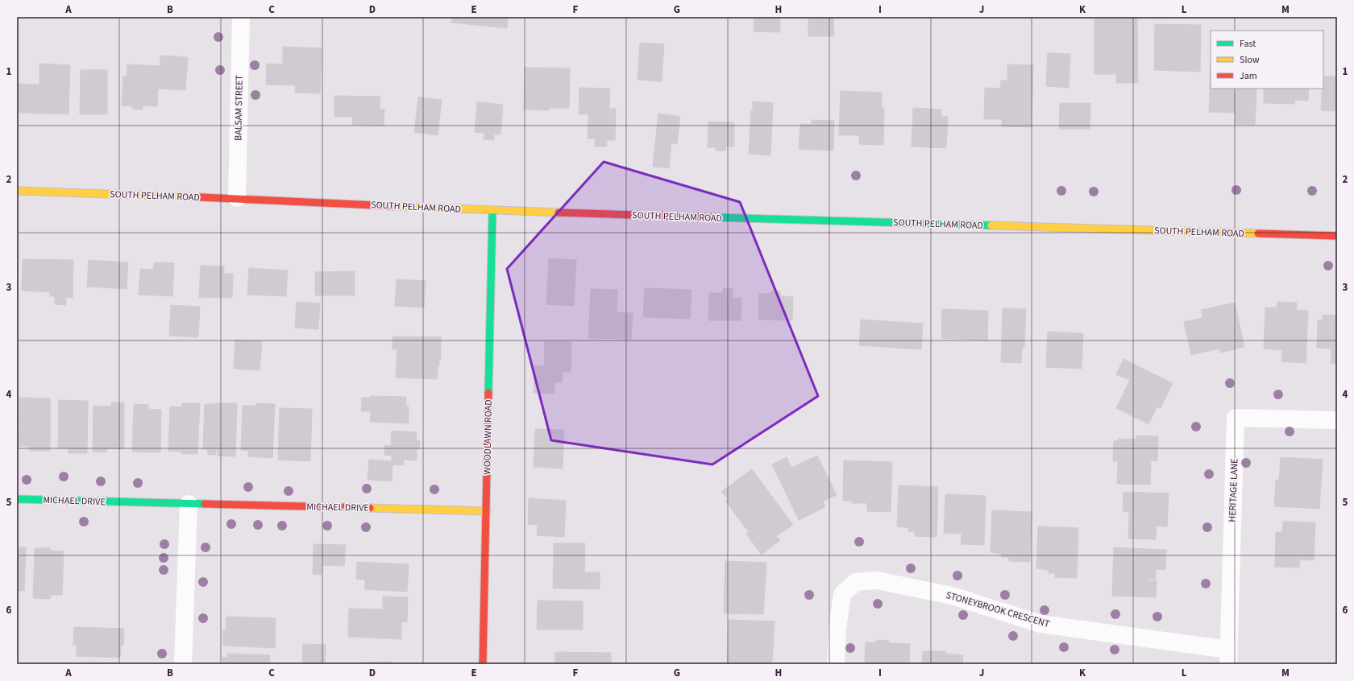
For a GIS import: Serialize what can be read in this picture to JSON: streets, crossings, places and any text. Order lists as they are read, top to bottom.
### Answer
{
  "streets": {
    "main road": ["SOUTH PELHAM ROAD", "WOODLAWN ROAD", "MICHAEL DRIVE"],
    "street": ["BALSAM STREET", "HERITAGE LANE", "STONEYBROOK CRESCENT"]
  },
  "crossings": [
    ["BALSAM STREET", "SOUTH PELHAM ROAD"],
    ["SOUTH PELHAM ROAD", "WOODLAWN ROAD"],
    ["WOODLAWN ROAD", "MICHAEL DRIVE"],
    ["HERITAGE LANE", "STONEYBROOK CRESCENT"]
  ],
  "legend": ["Fast", "Slow", "Jam"],
  "grid": {
    "columns": [
      "A",
      "B",
      "C",
      "D",
      "E",
      "F",
      "G",
      "H",
      "I",
      "J",
      "K",
      "L",
      "M"
    ],
    "rows": [
      "1",
      "2",
      "3",
      "4",
      "5",
      "6"
    ]
  }
}
